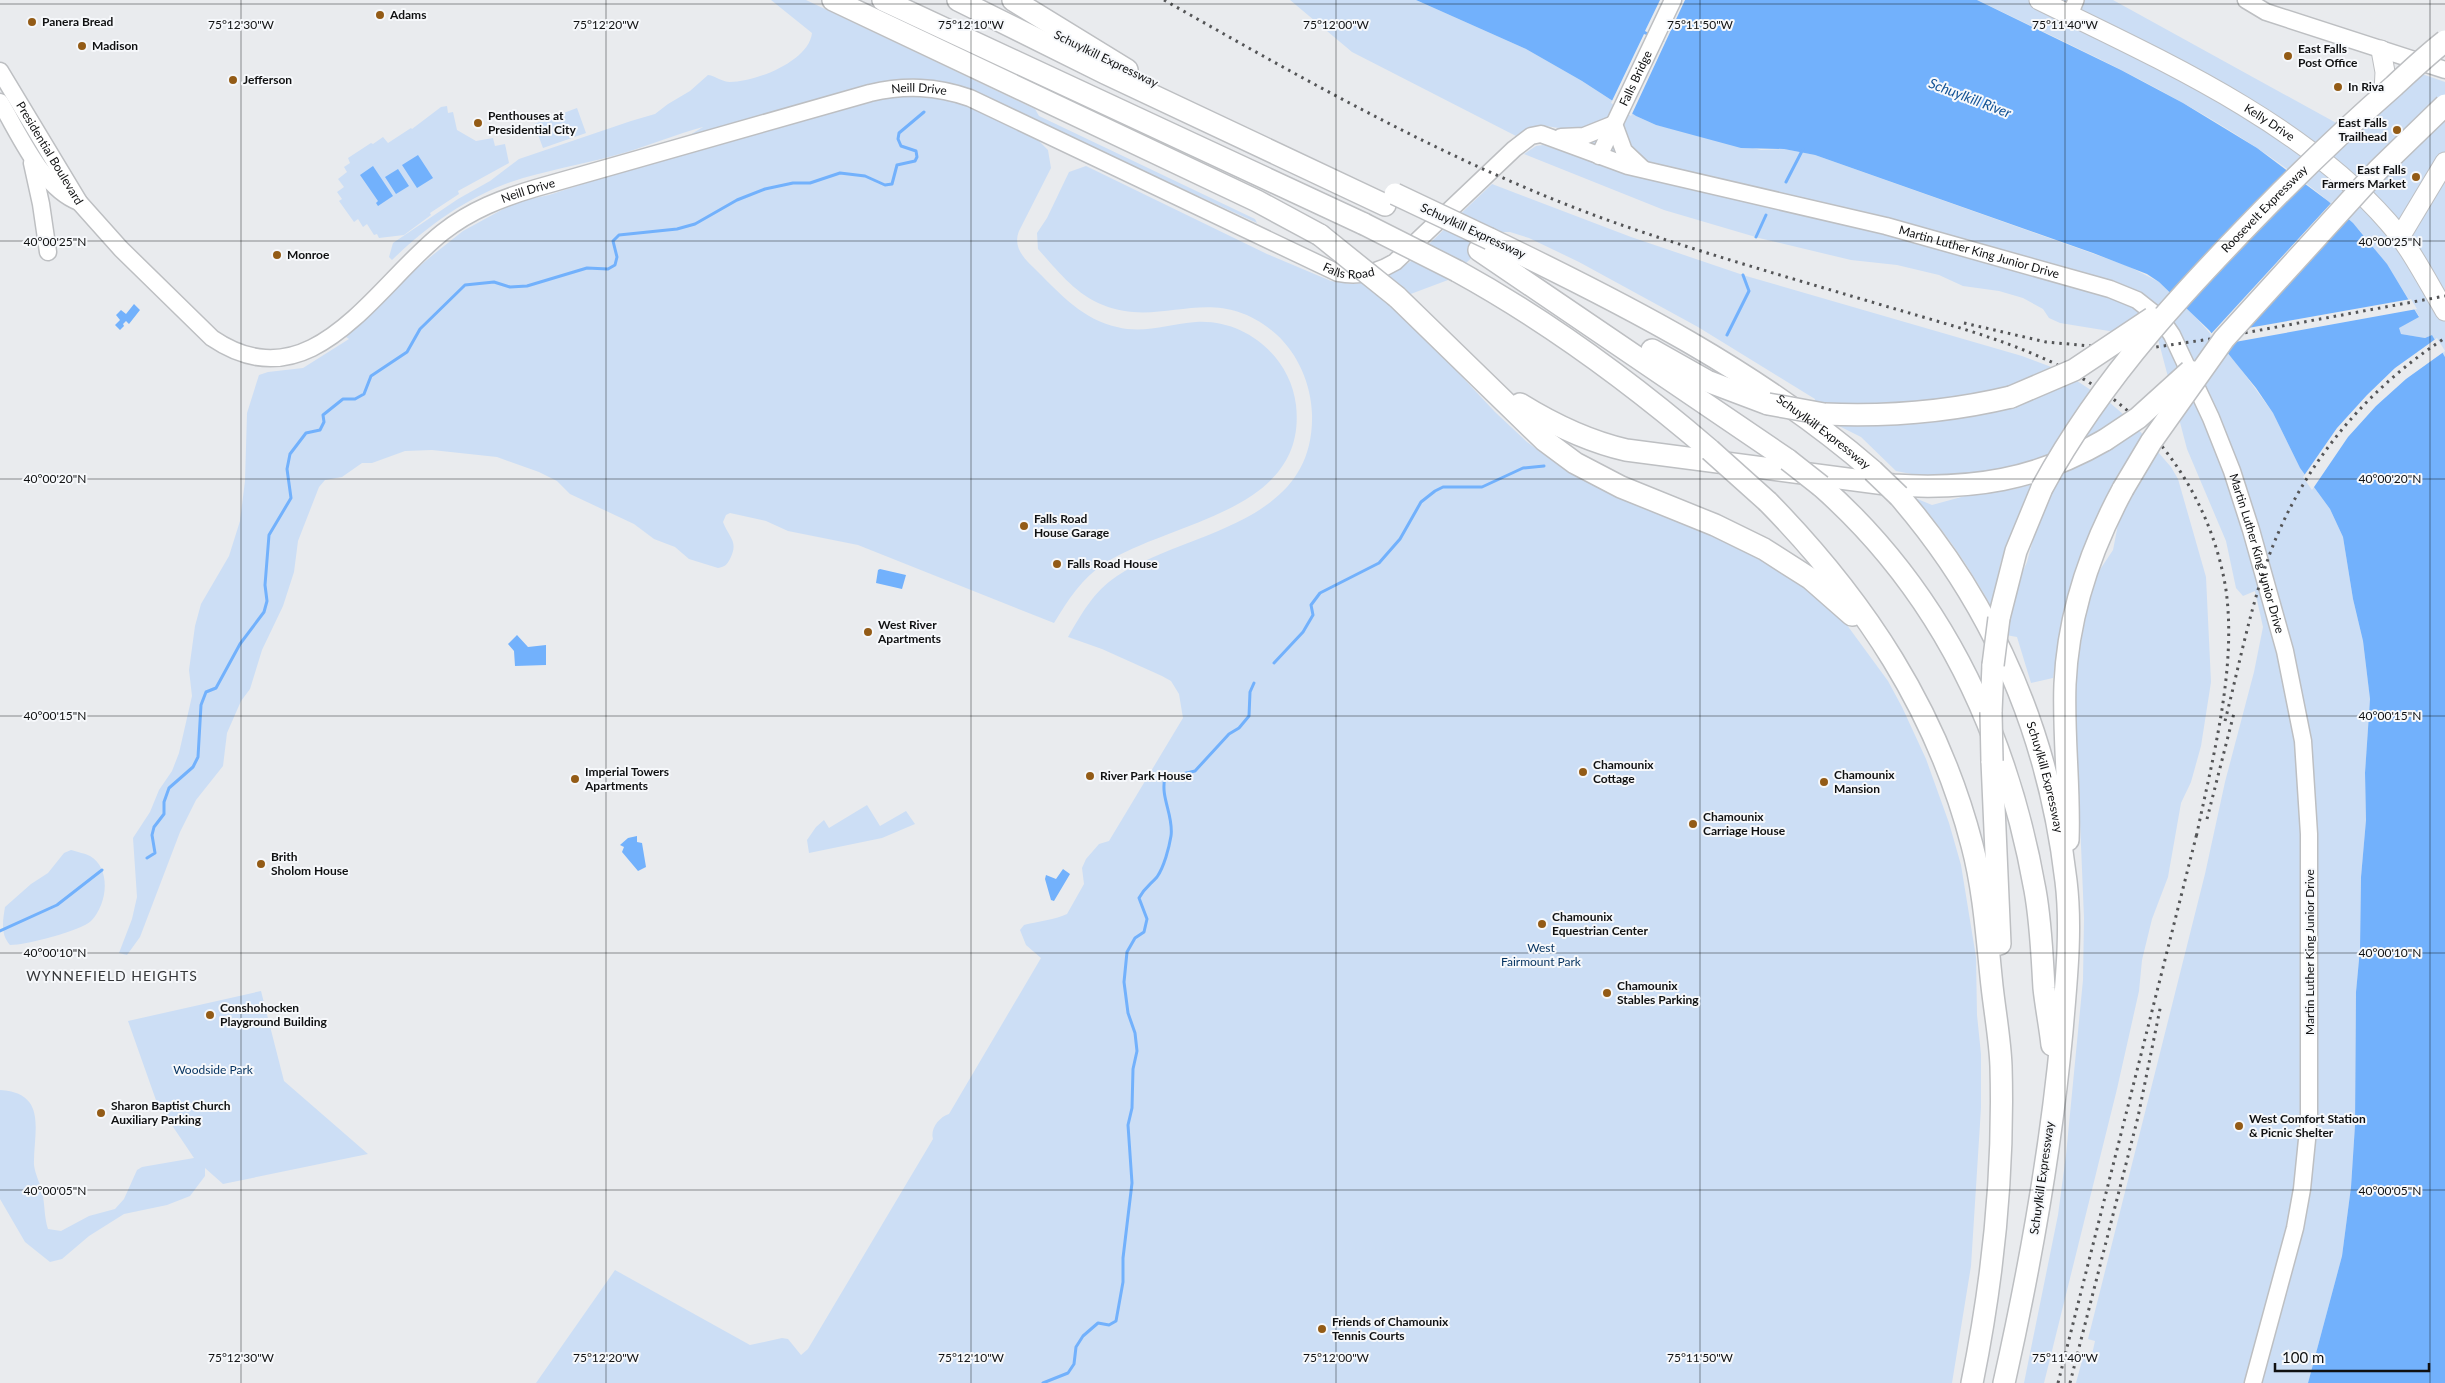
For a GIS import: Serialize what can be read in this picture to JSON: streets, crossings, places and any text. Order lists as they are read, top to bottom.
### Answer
{
  "streets": {
    "highway": ["Schuylkill Expressway", "Roosevelt Expressway"],
    "main road": [
      "Falls Bridge",
      "Neill Drive",
      "Kelly Drive",
      "Presidential Boulevard",
      "Martin Luther King Junior Drive",
      "Falls Road"
    ]
  },
  "crossings": [
    ["Falls Bridge", "Martin Luther King Junior Drive"],
    ["Falls Bridge", "Falls Road"],
    ["Neill Drive", "Presidential Boulevard"],
    ["Neill Drive", "Falls Road"],
    ["Martin Luther King Junior Drive", "Falls Road"]
  ],
  "districts": ["WYNNEFIELD HEIGHTS"],
  "water": ["Schuylkill River"],
  "parks": ["West Fairmount Park", "Woodside Park"],
  "places": [
    "Adams",
    "Panera Bread",
    "Madison",
    "East Falls Post Office",
    "Jefferson",
    "In Riva",
    "Penthouses at Presidential City",
    "East Falls Trailhead",
    "East Falls Farmers Market",
    "Monroe",
    "Falls Road House Garage",
    "Falls Road House",
    "West River Apartments",
    "Chamounix Cottage",
    "River Park House",
    "Imperial Towers Apartments",
    "Chamounix Mansion",
    "Chamounix Carriage House",
    "Brith Sholom House",
    "Chamounix Equestrian Center",
    "Chamounix Stables Parking",
    "Conshohocken Playground Building",
    "Sharon Baptist Church Auxiliary Parking",
    "West Comfort Station & Picnic Shelter",
    "Friends of Chamounix Tennis Courts"
  ],
  "scale_bar": "100 m",
  "coordinates": [
    "75°12'30\"W",
    "75°12'20\"W",
    "75°12'10\"W",
    "75°12'00\"W",
    "75°11'50\"W",
    "75°11'40\"W",
    "40°00'25\"N",
    "40°00'20\"N",
    "40°00'15\"N",
    "40°00'10\"N",
    "40°00'05\"N"
  ]
}
